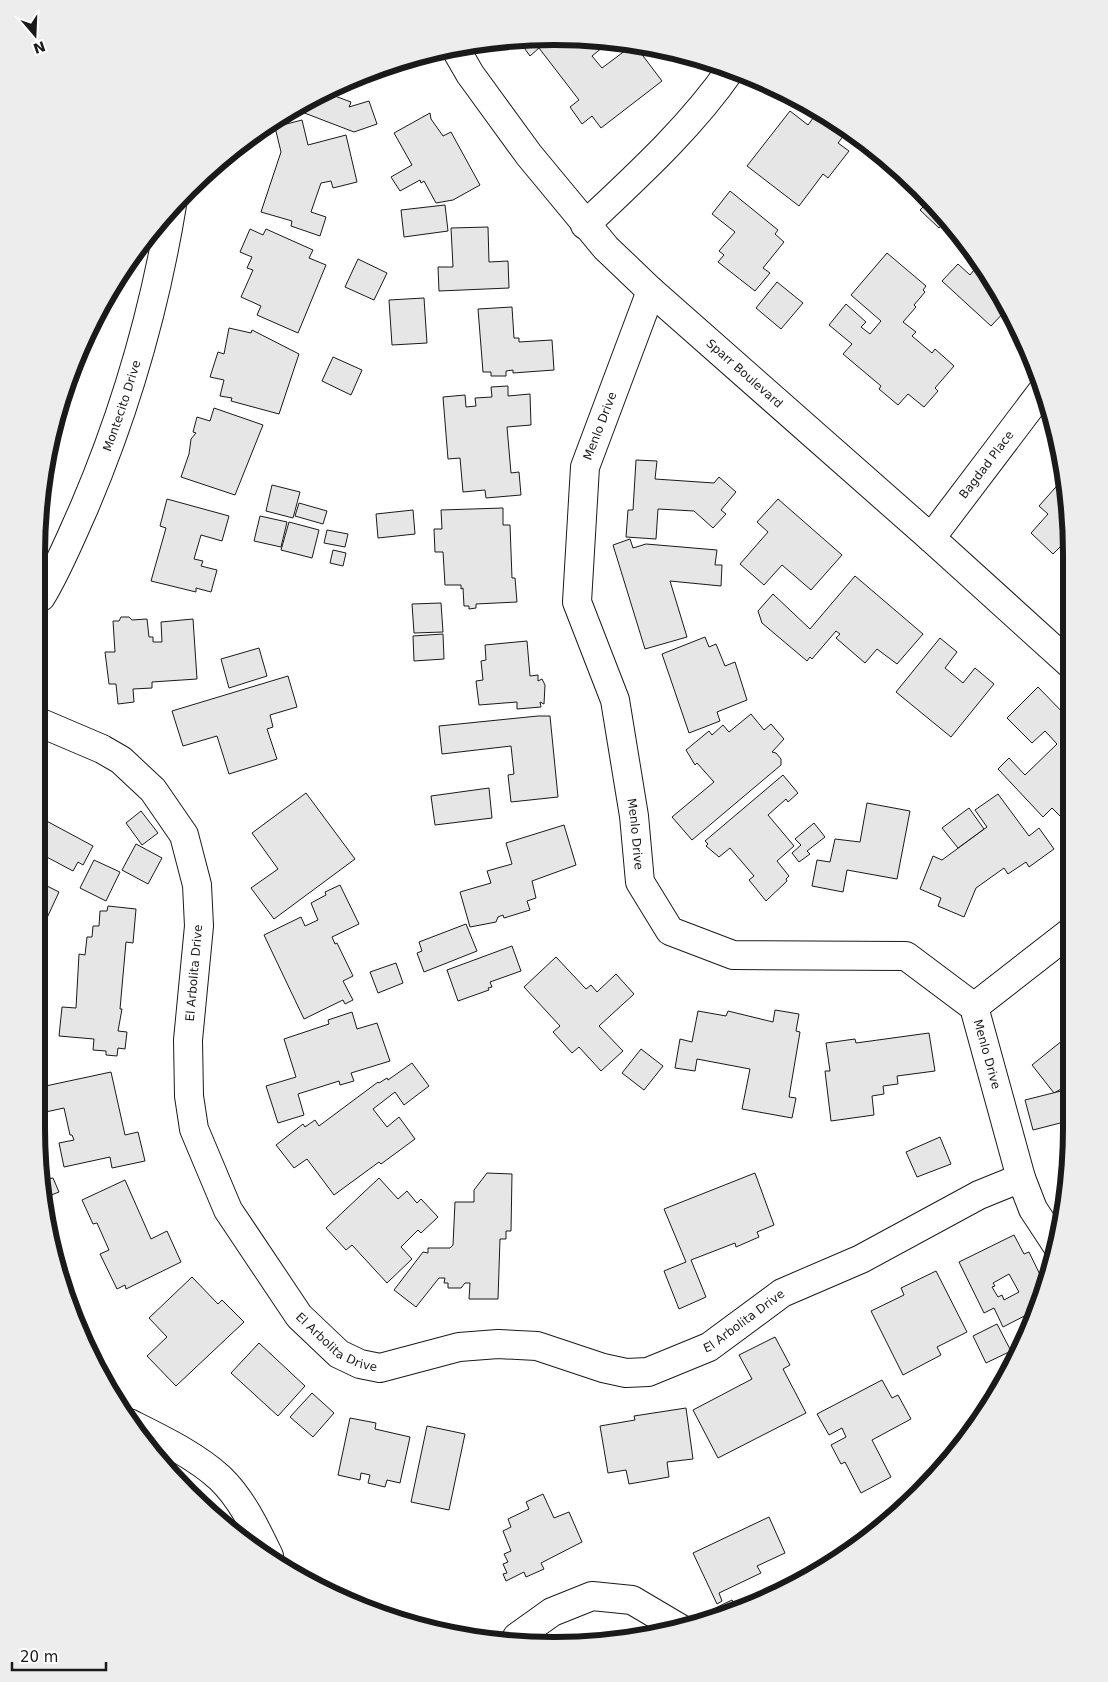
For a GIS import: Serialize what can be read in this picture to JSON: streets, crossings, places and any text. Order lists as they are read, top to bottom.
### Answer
{
  "streets": {
    "street": [
      "Sparr Boulevard",
      "Montecito Drive",
      "Menlo Drive",
      "Bagdad Place",
      "El Arbolita Drive"
    ]
  },
  "crossings": [
    ["Sparr Boulevard", "Menlo Drive"],
    ["Sparr Boulevard", "Bagdad Place"],
    ["Menlo Drive", "El Arbolita Drive"]
  ],
  "scale_bar": "20 m",
  "north": "bottom"
}
